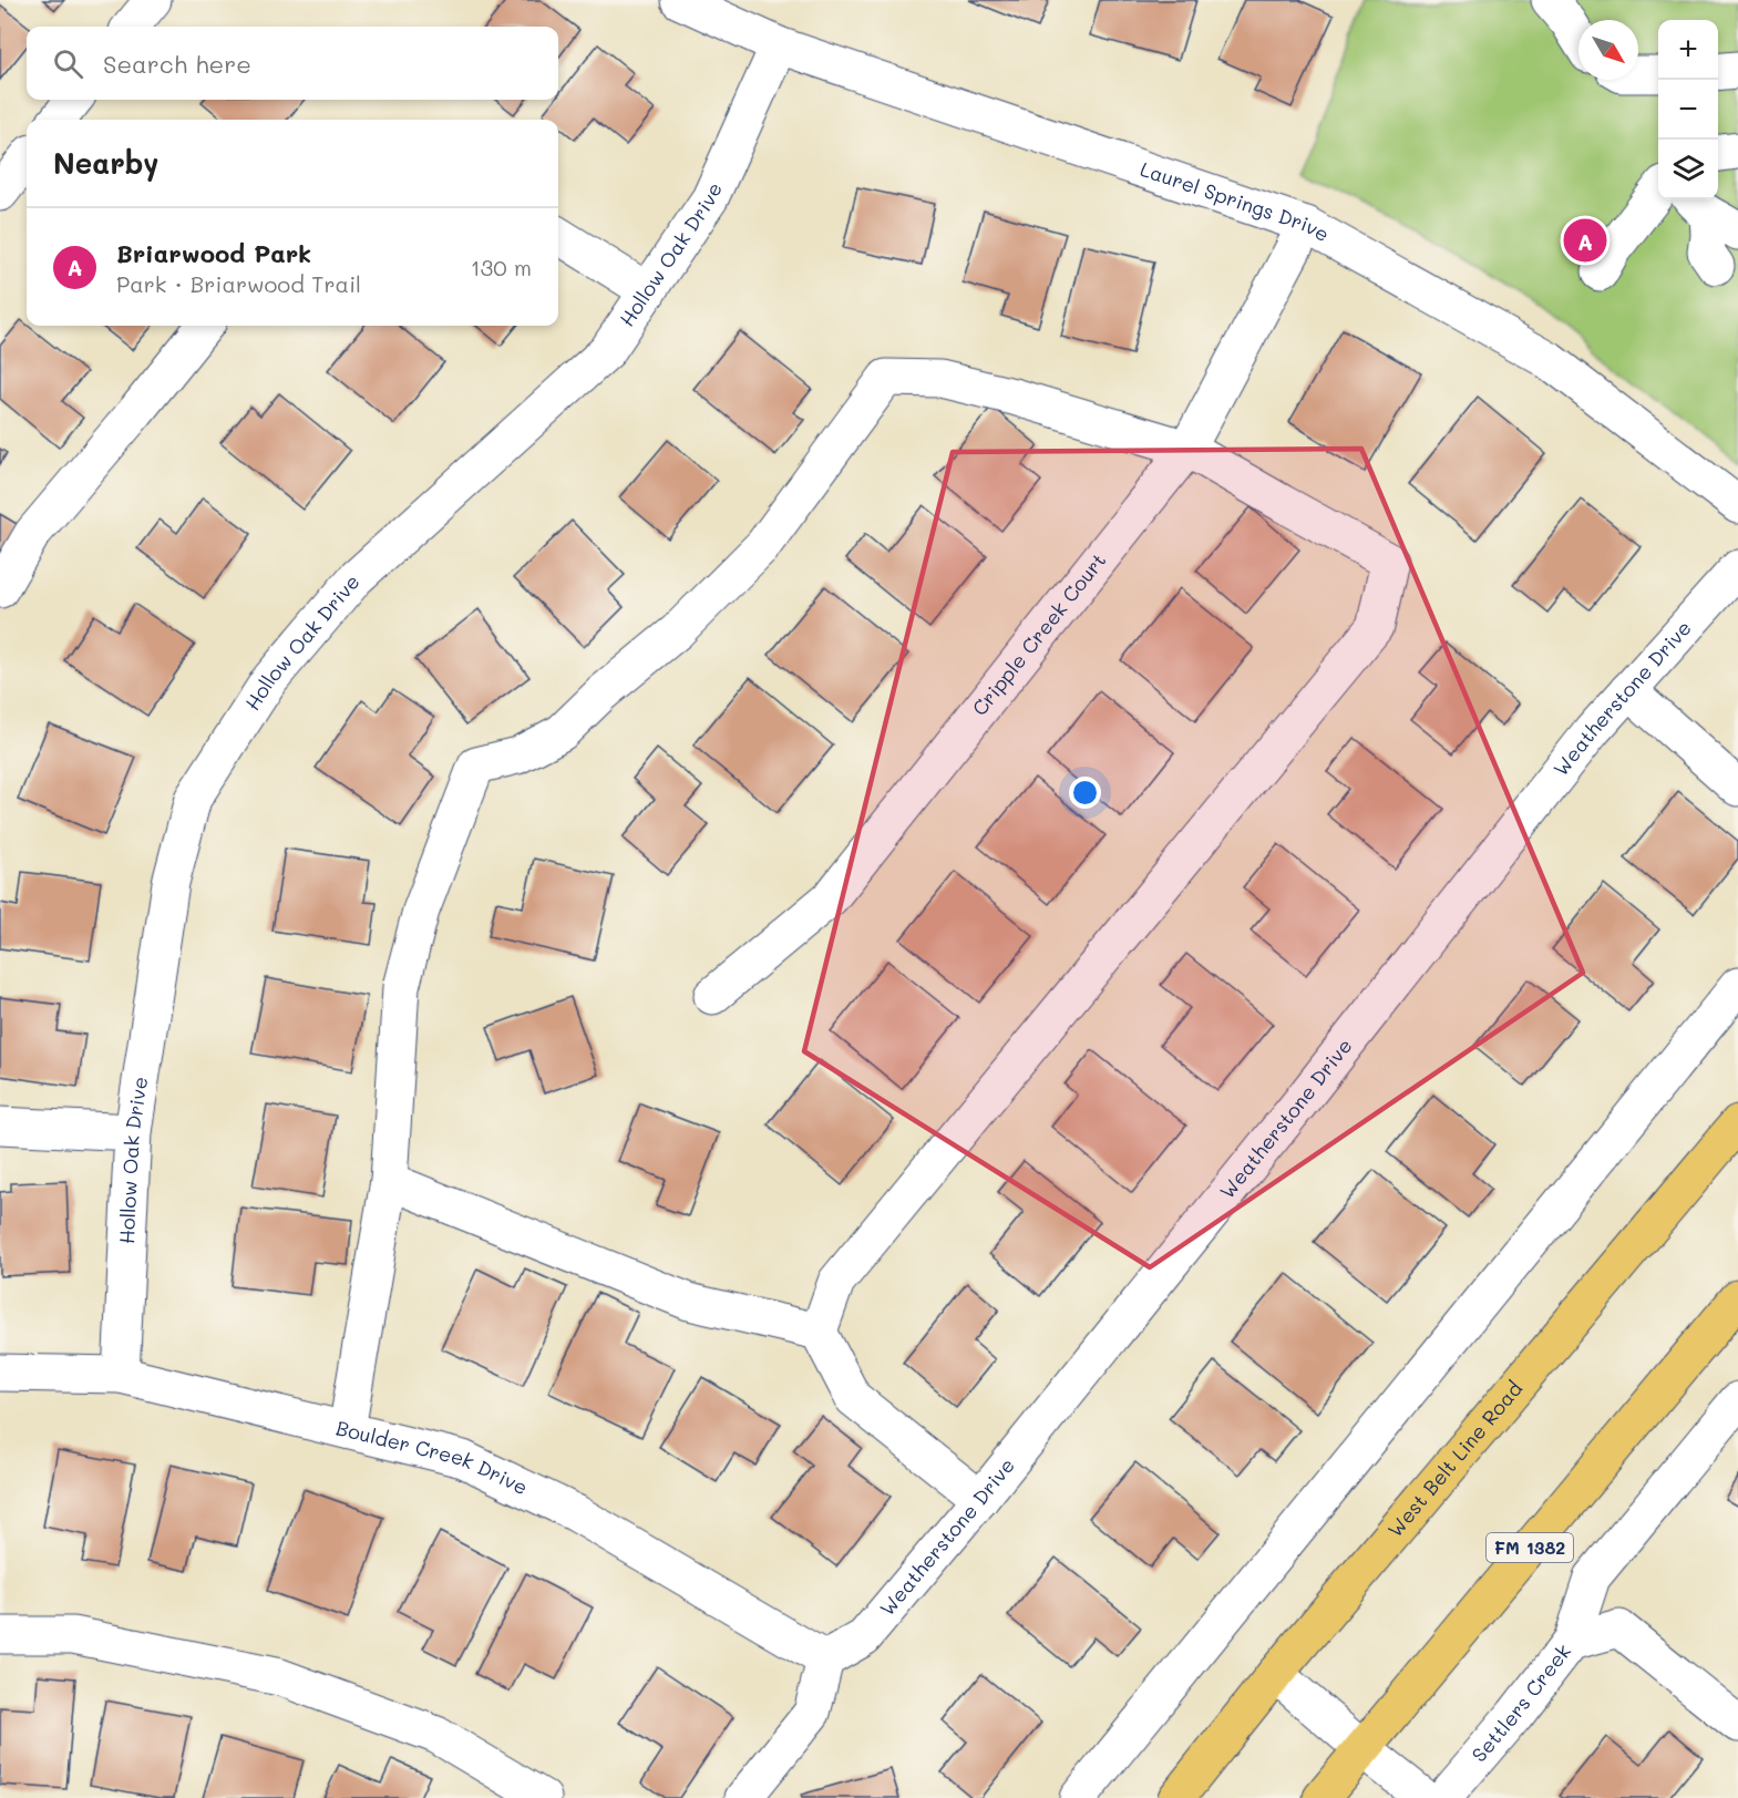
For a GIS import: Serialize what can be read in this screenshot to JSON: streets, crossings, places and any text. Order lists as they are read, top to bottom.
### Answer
{
  "streets": {
    "main road": ["West Belt Line Road", "FM 1382"],
    "street": [
      "Laurel Springs Drive",
      "Hollow Oak Drive",
      "Cripple Creek Court",
      "Weatherstone Drive",
      "Boulder Creek Drive",
      "Settlers Creek"
    ]
  },
  "crossings": [
    ["Laurel Springs Drive", "Hollow Oak Drive"],
    ["Laurel Springs Drive", "Cripple Creek Court"],
    ["Hollow Oak Drive", "Boulder Creek Drive"],
    ["Weatherstone Drive", "Boulder Creek Drive"]
  ],
  "north": "bottom right",
  "page": {
    "map_buttons": ["+", "−"],
    "search": "Search here",
    "heading": "Nearby",
    "list": [
      {
        "mark": "A",
        "name": "Briarwood Park",
        "note": "Park · Briarwood Trail",
        "value": "130 m"
      }
    ],
    "pins": "A"
  }
}
